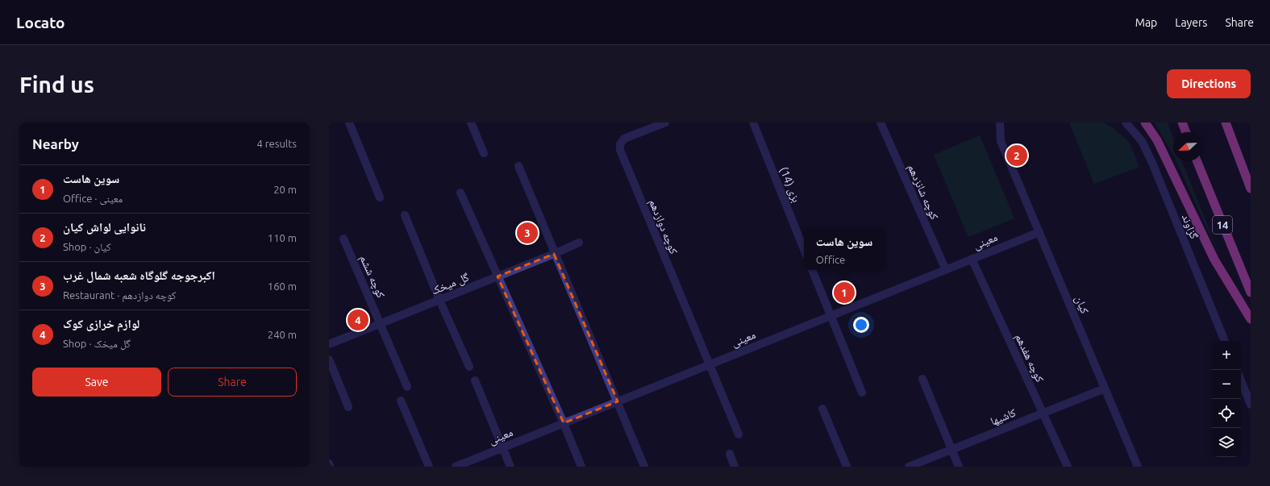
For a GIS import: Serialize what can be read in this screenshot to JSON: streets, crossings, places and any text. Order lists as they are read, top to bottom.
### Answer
{
  "streets": {
    "highway": ["14"],
    "street": [
      "بزی (14)",
      "کوچه شانزدهم",
      "کوچه دوازدهم",
      "گزاوند",
      "معینی",
      "کوچه ششم",
      "گل میخک",
      "کیان",
      "کوچه هفدهم",
      "کاشیها"
    ]
  },
  "crossings": [
    ["کوچه شانزدهم", "معینی"],
    ["کوچه دوازدهم", "معینی"],
    ["معینی", "کیان"],
    ["معینی", "کوچه هفدهم"],
    ["کوچه ششم", "گل میخک"],
    ["کیان", "کاشیها"],
    ["کوچه هفدهم", "کاشیها"]
  ],
  "north": "bottom left",
  "page": {
    "header": "Locato",
    "nav": ["Map", "Layers", "Share"],
    "buttons": [
      "Directions",
      ["Save", "Share"]
    ],
    "title": "Find us",
    "heading": ["Nearby", "4 results"],
    "pins": [
      "2",
      "3",
      "1",
      "4"
    ],
    "list": [
      {
        "mark": "1",
        "name": "سوین هاست",
        "note": "Office · معینی",
        "value": "20 m"
      },
      {
        "mark": "2",
        "name": "نانوایی لواش کیان",
        "note": "Shop · کیان",
        "value": "110 m"
      },
      {
        "mark": "3",
        "name": "اکبرجوجه گلوگاه شعبه شمال غرب",
        "note": "Restaurant · کوچه دوازدهم",
        "value": "160 m"
      },
      {
        "mark": "4",
        "name": "لوازم خرازی کوک",
        "note": "Shop · گل میخک",
        "value": "240 m"
      }
    ],
    "popup": ["سوین هاست", "Office"],
    "map_buttons": ["+", "−"]
  }
}
